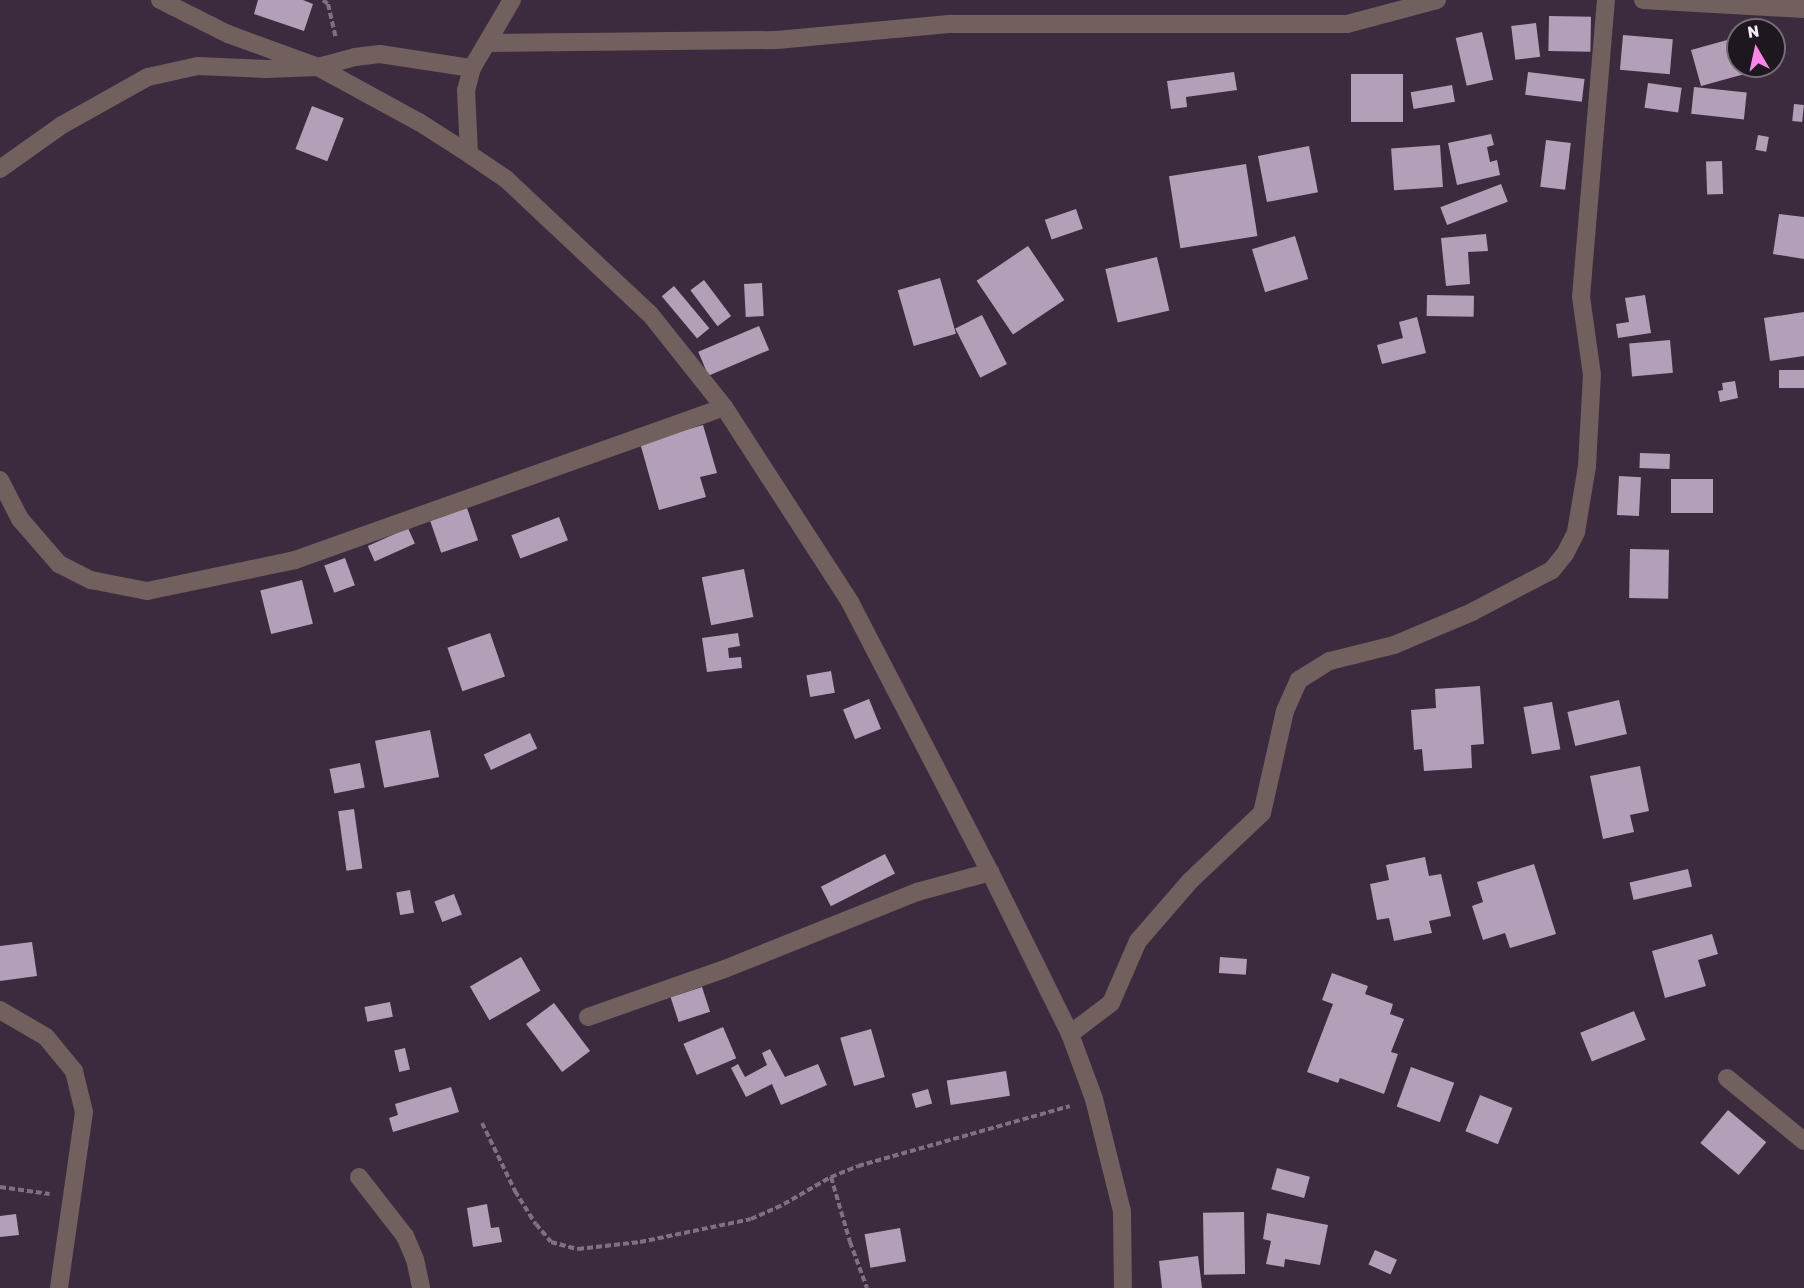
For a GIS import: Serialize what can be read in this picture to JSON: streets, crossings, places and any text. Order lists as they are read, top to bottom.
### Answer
{
  "north": "top"
}
